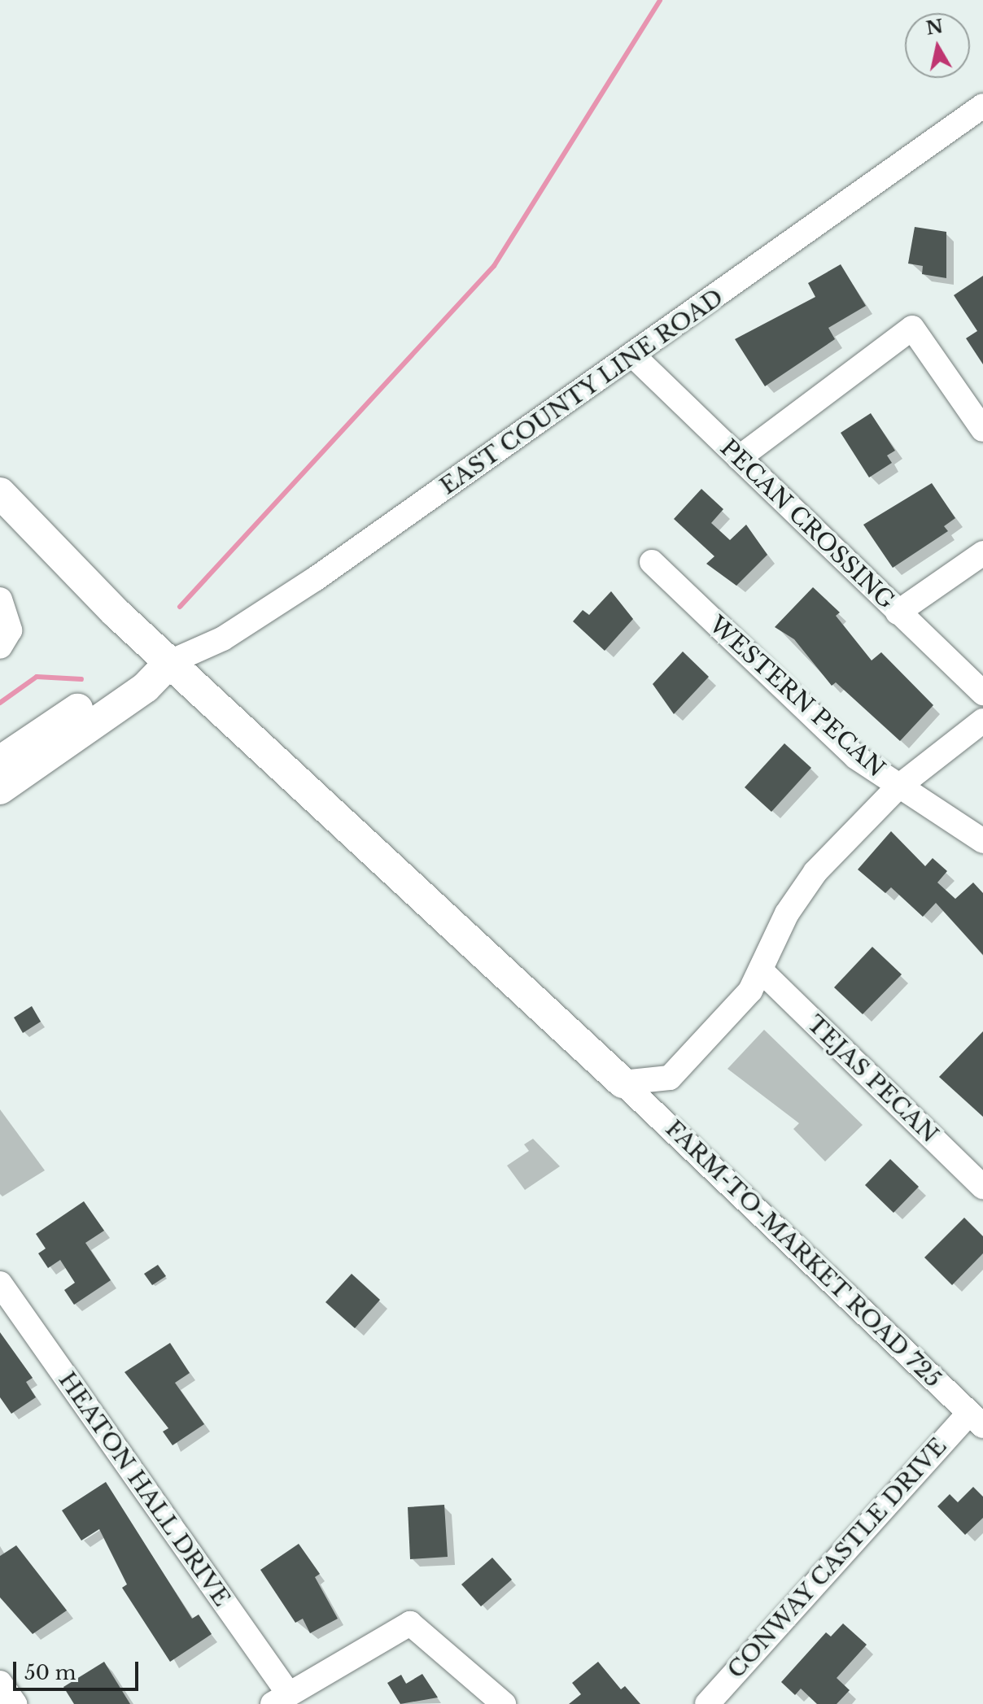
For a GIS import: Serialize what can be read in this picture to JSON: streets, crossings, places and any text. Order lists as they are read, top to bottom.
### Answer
{
  "streets": {
    "street": [
      "EAST COUNTY LINE ROAD",
      "PECAN CROSSING",
      "WESTERN PECAN",
      "TEJAS PECAN",
      "FARM-TO-MARKET ROAD 725",
      "HEATON HALL DRIVE",
      "CONWAY CASTLE DRIVE"
    ]
  },
  "crossings": [
    ["EAST COUNTY LINE ROAD", "PECAN CROSSING"],
    ["FARM-TO-MARKET ROAD 725", "CONWAY CASTLE DRIVE"]
  ],
  "scale_bar": "50 m",
  "north": "top"
}
